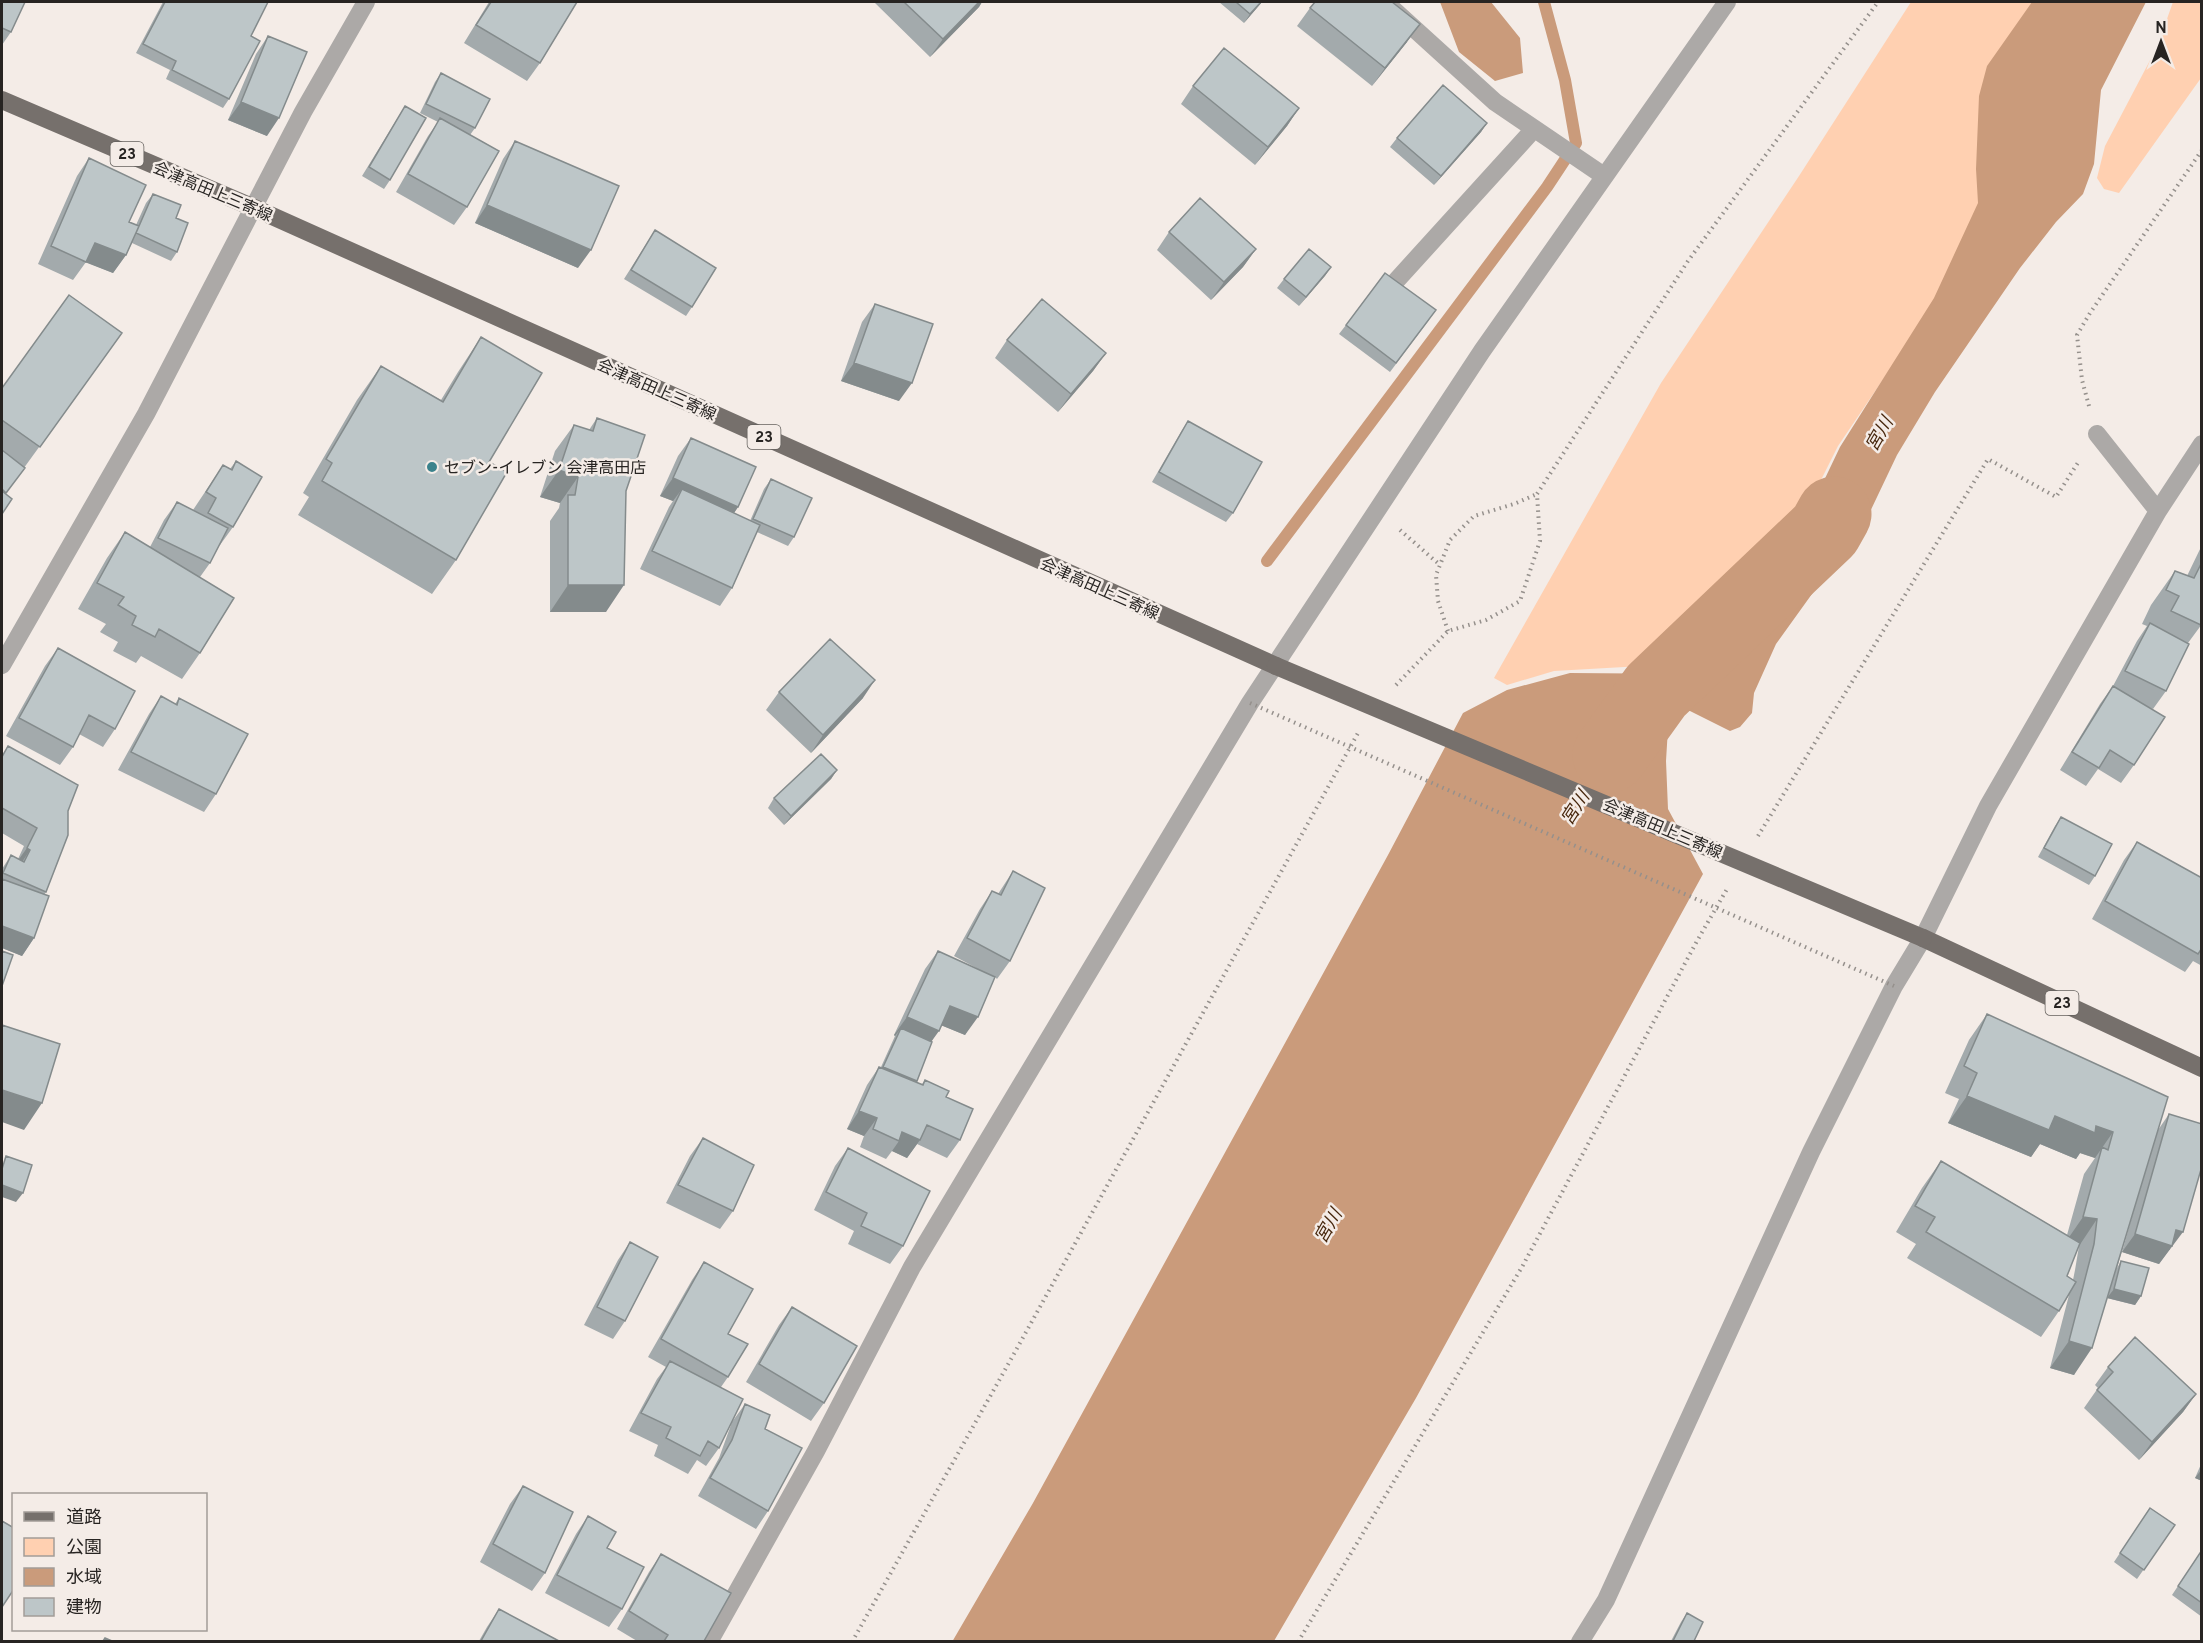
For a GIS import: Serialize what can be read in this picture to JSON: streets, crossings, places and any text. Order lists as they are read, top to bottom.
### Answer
{
  "streets": {
    "main road": ["23", "会津高田上三寄線"]
  },
  "water": ["宮川"],
  "places": ["セブン-イレブン 会津高田店"],
  "legend": [
    "道路",
    "公園",
    "水域",
    "建物"
  ],
  "north": "top"
}
